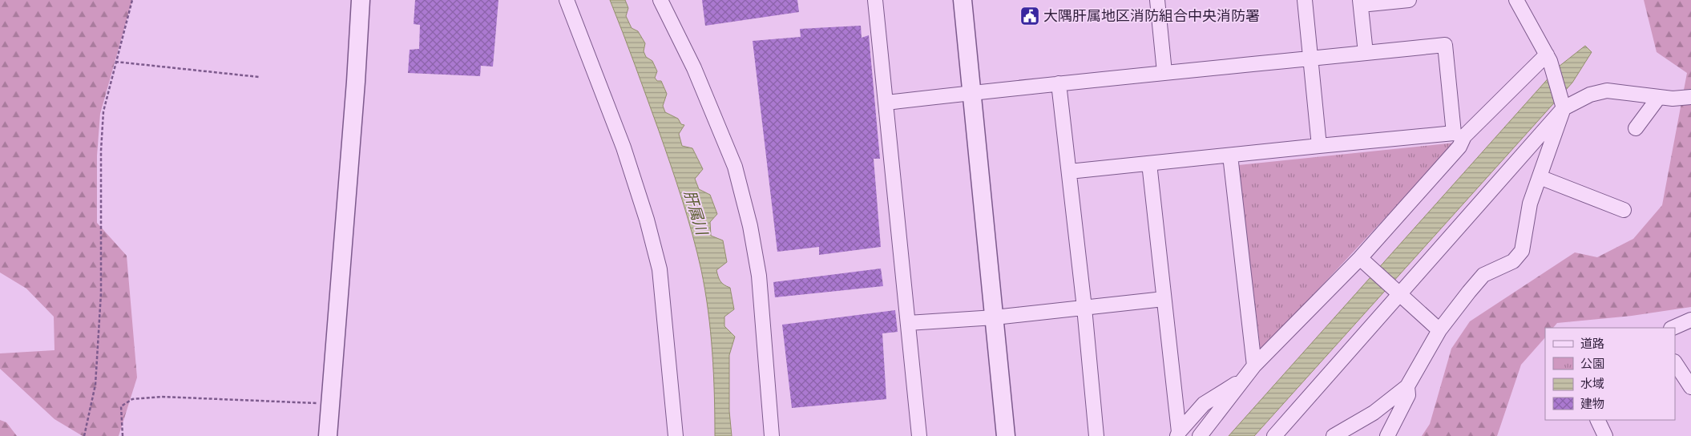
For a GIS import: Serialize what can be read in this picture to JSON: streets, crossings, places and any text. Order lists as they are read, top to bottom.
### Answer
{
  "water": ["肝属川"],
  "places": {
    "public building": ["大隅肝属地区消防組合中央消防署"]
  },
  "legend": [
    "道路",
    "公園",
    "水域",
    "建物"
  ]
}
